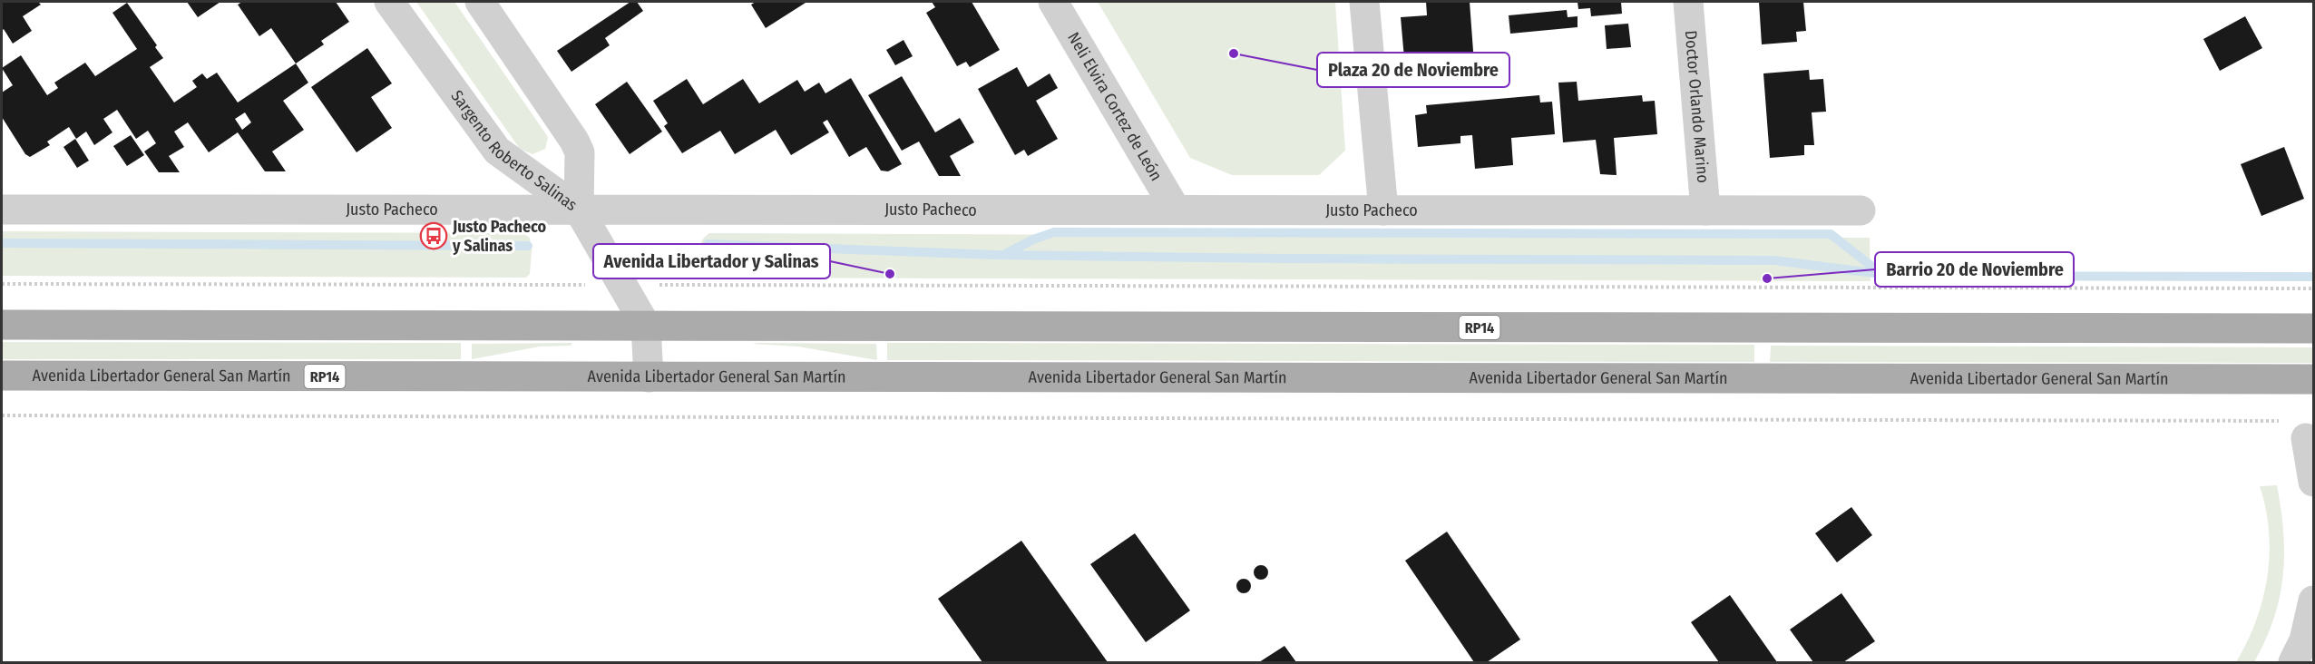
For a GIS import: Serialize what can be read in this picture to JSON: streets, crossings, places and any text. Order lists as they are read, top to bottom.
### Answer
{
  "streets": {
    "main road": ["RP14", "Avenida Libertador General San Martín"],
    "street": [
      "Neli Elvira Cortez de León",
      "Doctor Orlando Marino",
      "Sargento Roberto Salinas",
      "Justo Pacheco"
    ]
  },
  "crossings": [
    ["Neli Elvira Cortez de León", "Justo Pacheco"],
    ["Doctor Orlando Marino", "Justo Pacheco"],
    ["Sargento Roberto Salinas", "Justo Pacheco"]
  ],
  "places": {
    "other": ["Plaza 20 de Noviembre", "Avenida Libertador y Salinas", "Barrio 20 de Noviembre"],
    "bus stop": ["Justo Pacheco y Salinas"]
  }
}
